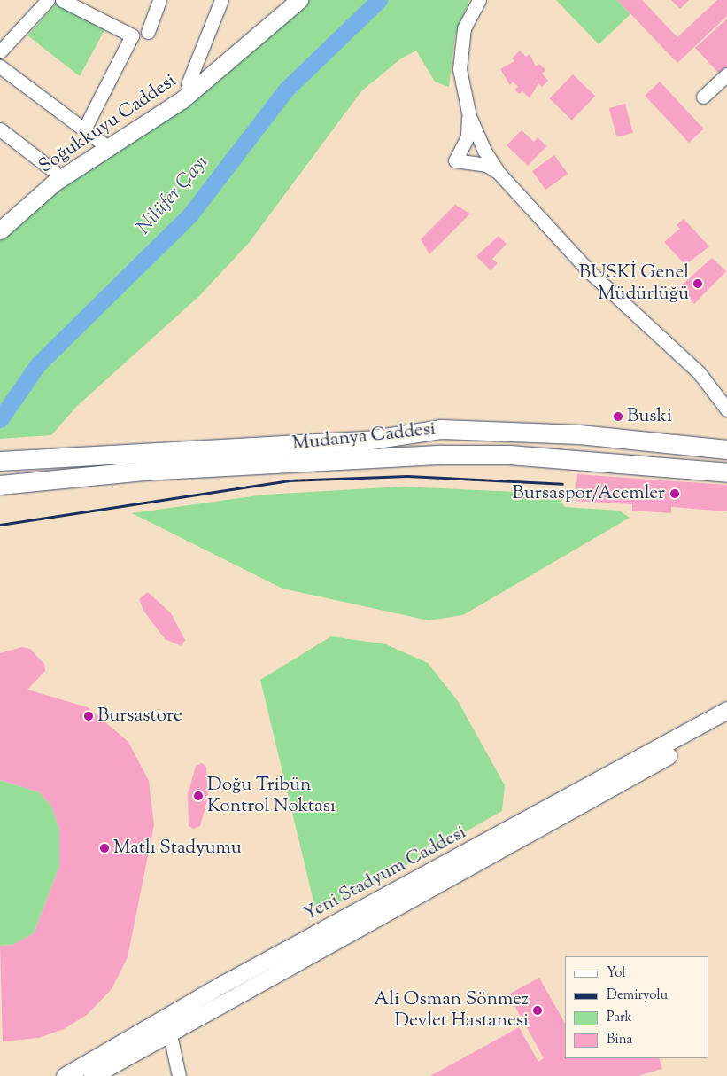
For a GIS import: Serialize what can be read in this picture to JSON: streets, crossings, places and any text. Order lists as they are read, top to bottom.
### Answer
{
  "streets": {
    "highway": ["Mudanya Caddesi"],
    "main road": ["Soğukkuyu Caddesi", "Yeni Stadyum Caddesi"]
  },
  "water": ["Nilüfer Çayı"],
  "places": [
    "BUSKİ Genel Müdürlüğü",
    "Buski",
    "Bursaspor/Acemler",
    "Bursastore",
    "Doğu Tribün Kontrol Noktası",
    "Matlı Stadyumu",
    "Ali Osman Sönmez Devlet Hastanesi"
  ],
  "legend": [
    "Yol",
    "Demiryolu",
    "Park",
    "Bina"
  ]
}
